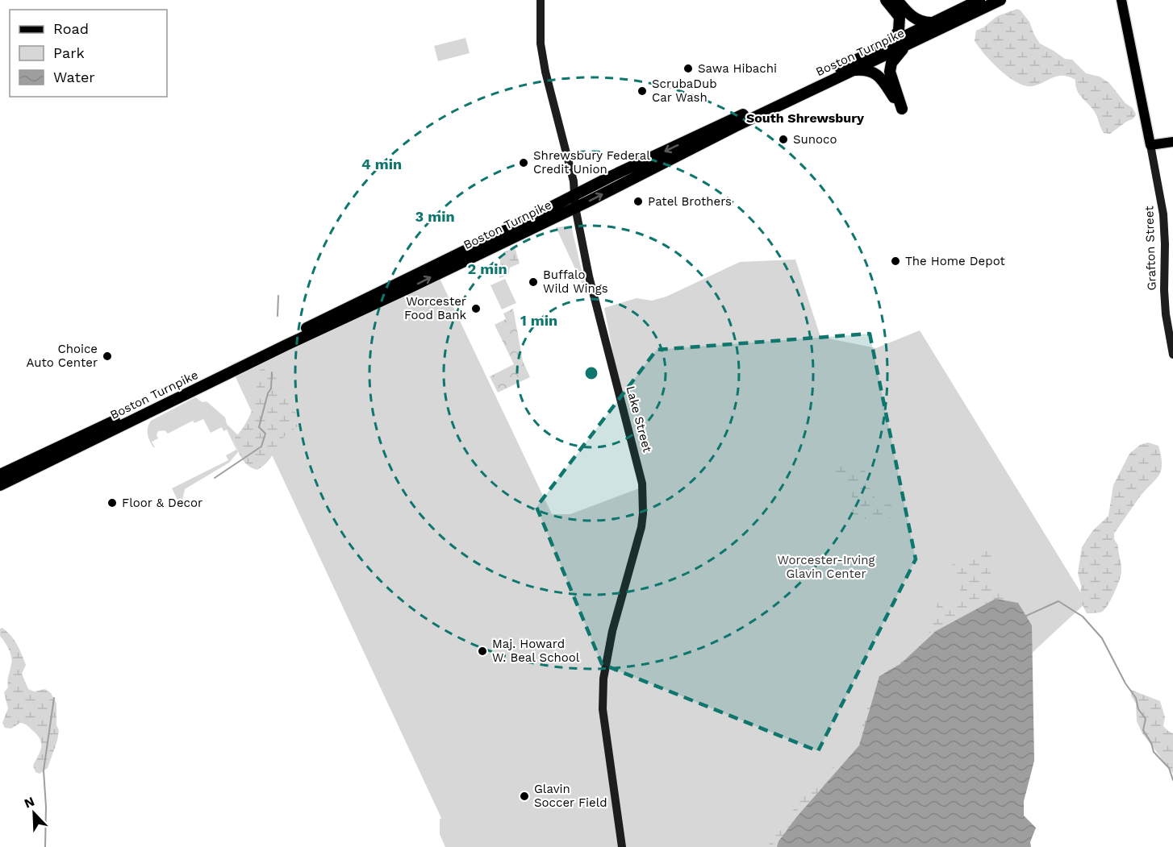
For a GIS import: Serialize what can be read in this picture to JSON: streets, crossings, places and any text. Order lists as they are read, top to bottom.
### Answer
{
  "streets": {
    "highway": ["Boston Turnpike"],
    "main road": ["Grafton Street", "Lake Street"]
  },
  "crossings": [
    ["Boston Turnpike", "Lake Street"]
  ],
  "districts": ["South Shrewsbury"],
  "parks": ["Worcester-Irving Glavin Center"],
  "places": [
    "Sawa Hibachi",
    "ScrubaDub Car Wash",
    "Sunoco",
    "Shrewsbury Federal Credit Union",
    "Patel Brothers",
    "The Home Depot",
    "Buffalo Wild Wings",
    "Worcester Food Bank",
    "Choice Auto Center",
    "Floor & Decor",
    "Maj. Howard W. Beal School",
    "Glavin Soccer Field"
  ],
  "legend": ["Road", "Park", "Water"],
  "north": "top left",
  "rings": [
    "4 min",
    "3 min",
    "2 min",
    "1 min"
  ]
}
